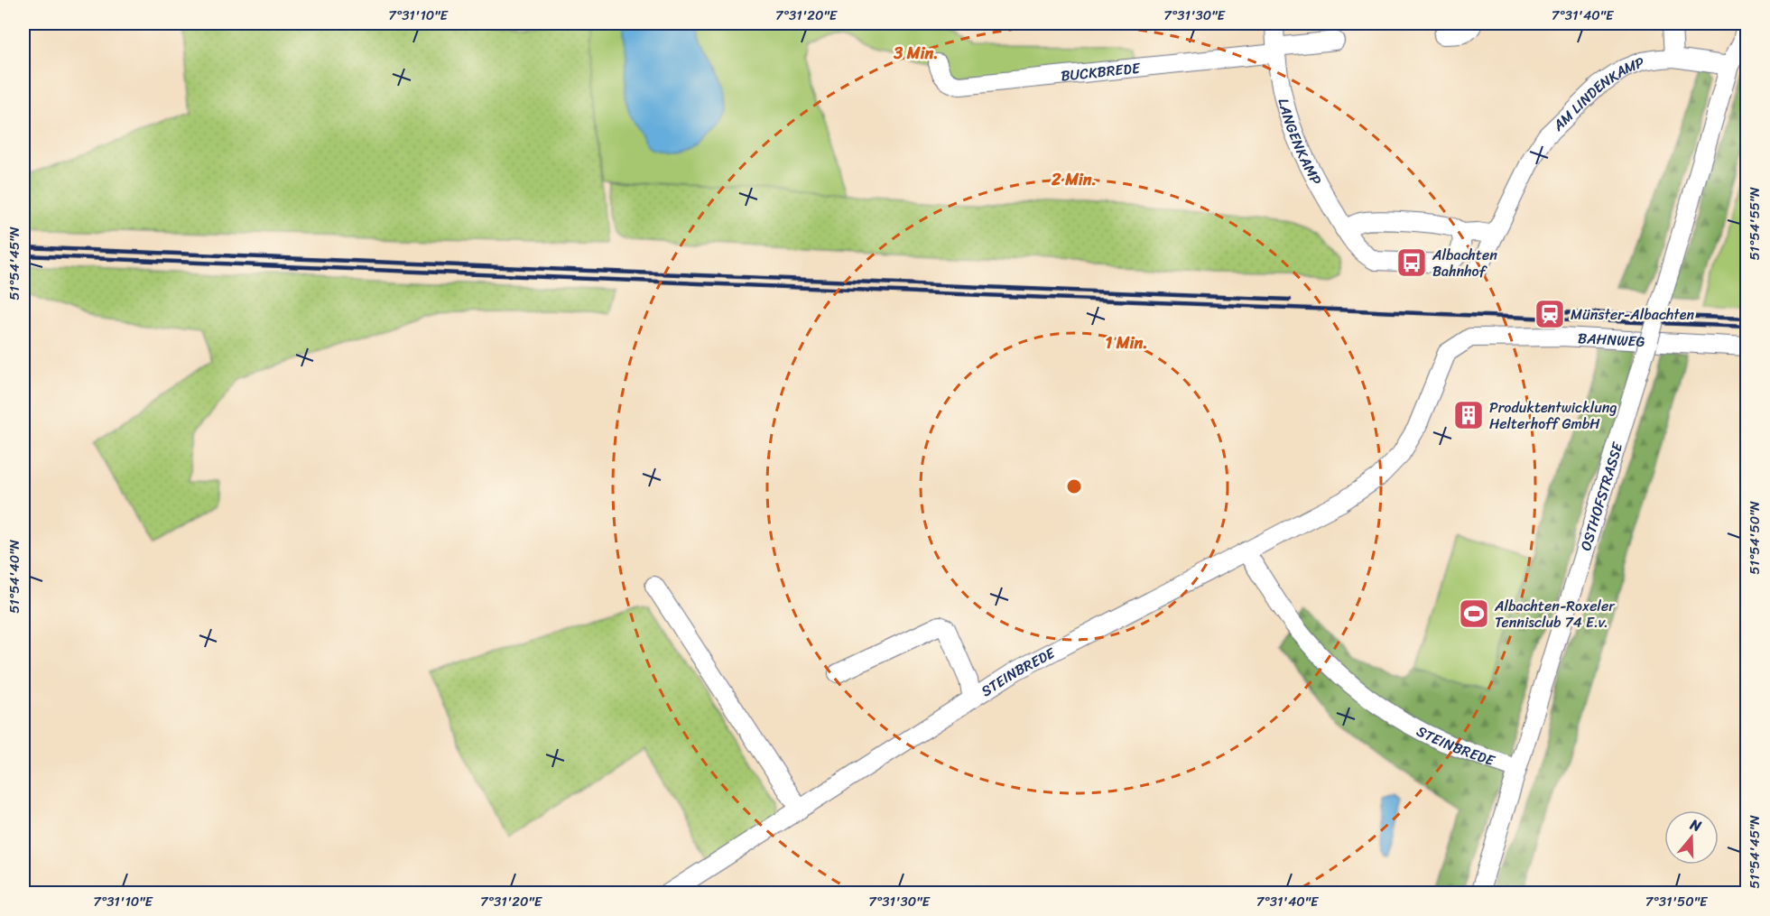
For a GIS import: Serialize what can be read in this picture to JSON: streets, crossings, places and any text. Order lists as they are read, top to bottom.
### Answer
{
  "streets": {
    "street": [
      "BUCKBREDE",
      "AM LINDENKAMP",
      "LANGENKAMP",
      "BAHNWEG",
      "OSTHOFSTRASSE",
      "STEINBREDE"
    ]
  },
  "crossings": [
    ["BUCKBREDE", "LANGENKAMP"],
    ["AM LINDENKAMP", "OSTHOFSTRASSE"],
    ["BAHNWEG", "STEINBREDE"],
    ["OSTHOFSTRASSE", "STEINBREDE"]
  ],
  "places": {
    "bus stop": ["Albachten Bahnhof"],
    "station": ["Münster-Albachten"],
    "building": ["Produktentwicklung Helterhoff GmbH"],
    "sports": ["Albachten-Roxeler Tennisclub 74 E.v."]
  },
  "north": "top",
  "coordinates": [
    "7°31'10\"E",
    "7°31'20\"E",
    "7°31'30\"E",
    "7°31'40\"E",
    "51°54'55\"N",
    "51°54'45\"N",
    "51°54'50\"N",
    "51°54'40\"N",
    "7°31'50\"E"
  ],
  "rings": ["3 Min.", "2 Min.", "1 Min."]
}
